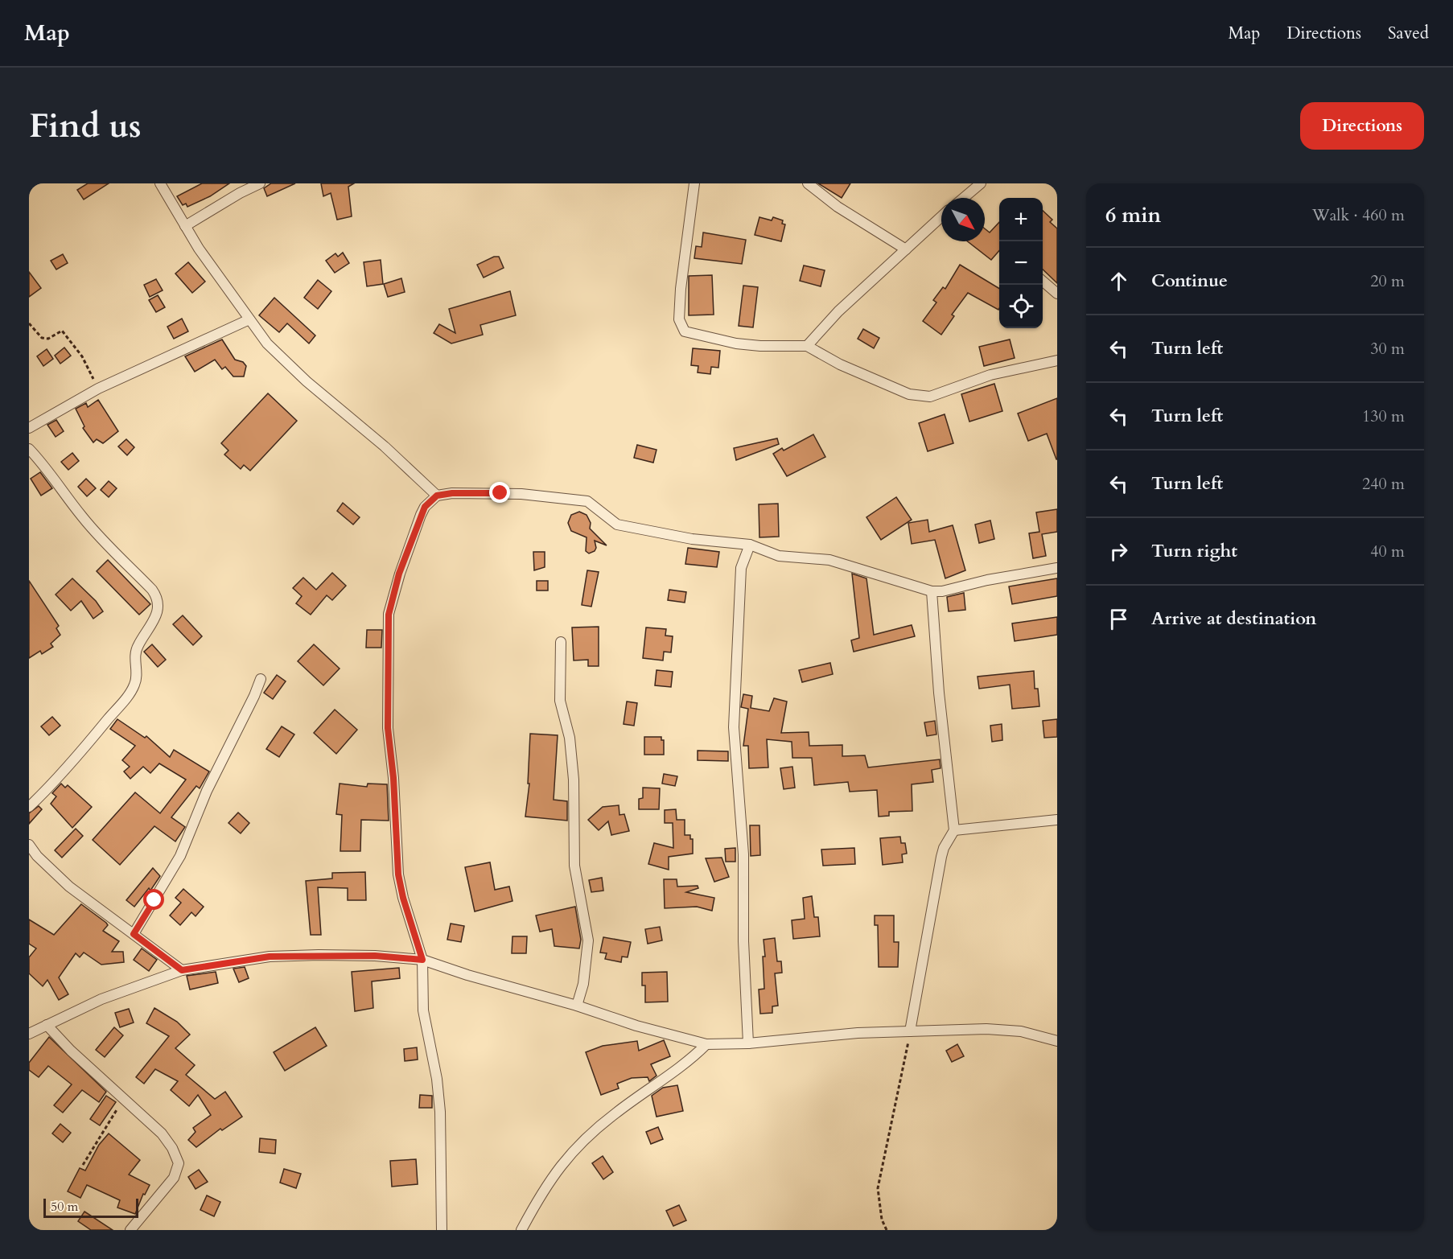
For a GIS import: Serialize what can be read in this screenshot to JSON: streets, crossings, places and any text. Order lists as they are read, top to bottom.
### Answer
{
  "scale_bar": "50 m",
  "north": "bottom right",
  "page": {
    "header": "Map",
    "nav": ["Map", "Directions", "Saved"],
    "buttons": "Directions",
    "title": "Find us",
    "heading": ["6 min", "Walk · 460 m"],
    "map_buttons": ["+", "−"],
    "list": [
      ["Continue", "20 m"],
      ["Turn left", "30 m"],
      ["Turn left", "130 m"],
      ["Turn left", "240 m"],
      ["Turn right", "40 m"],
      "Arrive at destination"
    ],
    "scale": "50 m"
  }
}
